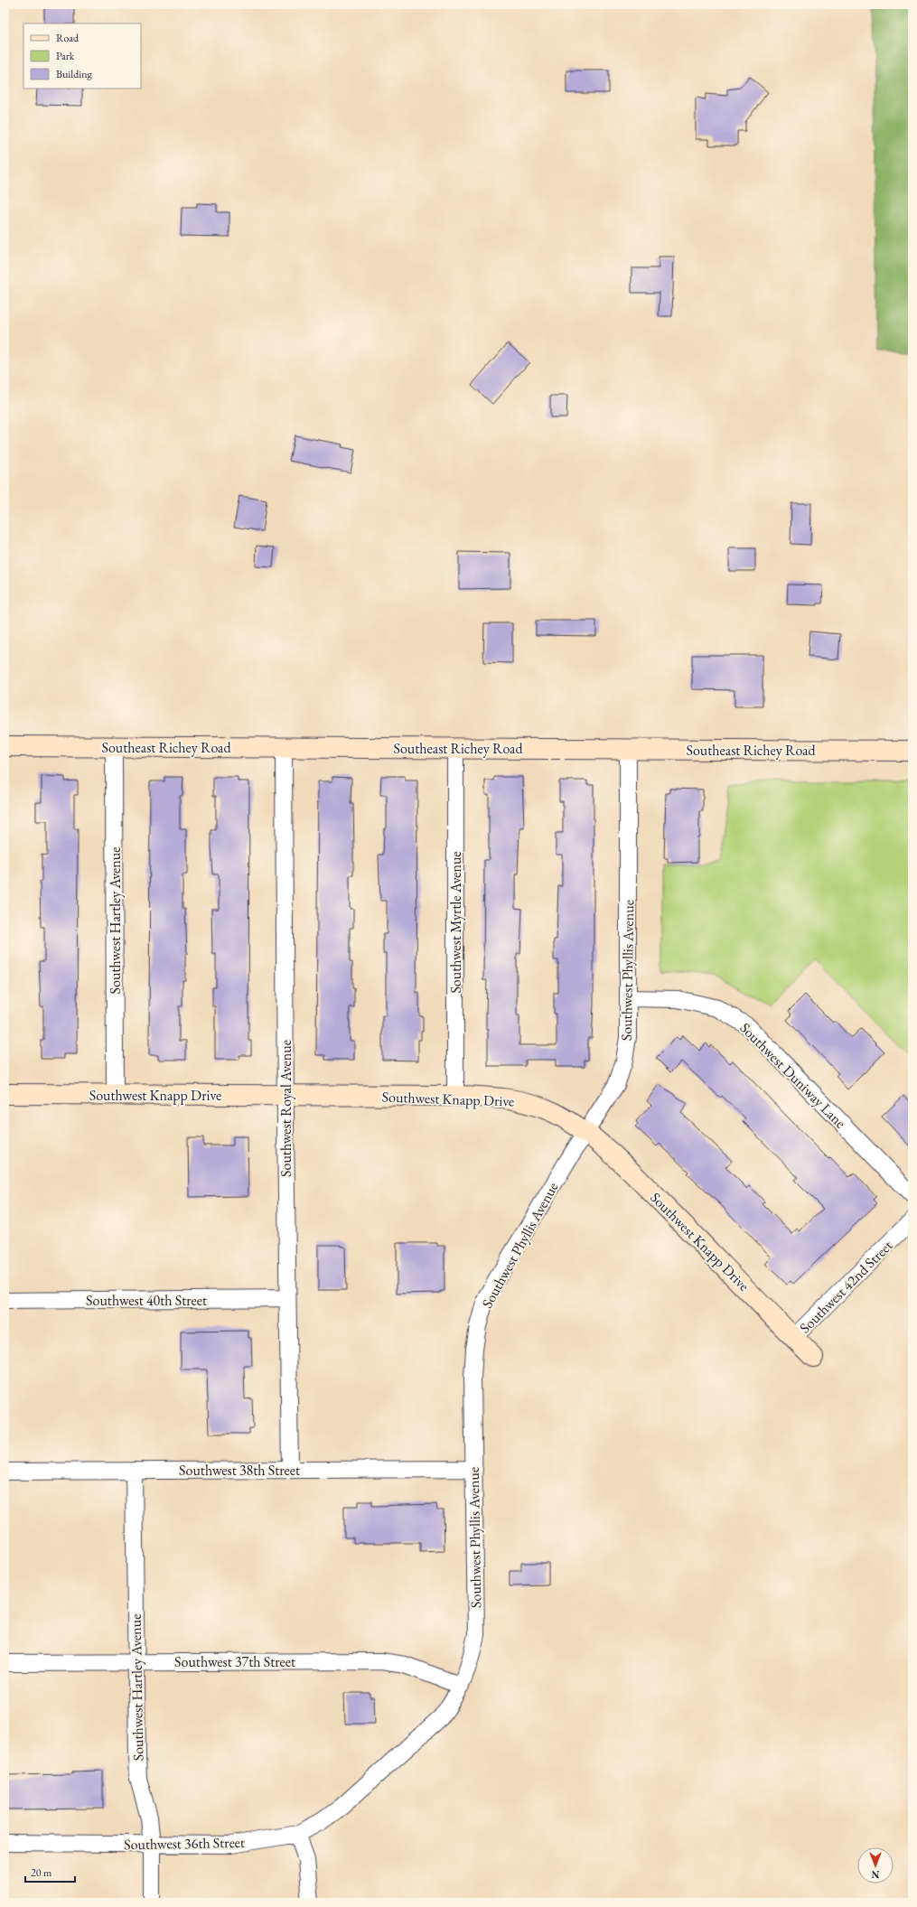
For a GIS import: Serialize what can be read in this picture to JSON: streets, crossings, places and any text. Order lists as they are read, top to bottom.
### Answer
{
  "streets": {
    "street": [
      "Southeast Richey Road",
      "Southwest Hartley Avenue",
      "Southwest Myrtle Avenue",
      "Southwest Phyllis Avenue",
      "Southwest Duniway Lane",
      "Southwest Knapp Drive",
      "Southwest Royal Avenue",
      "Southwest 42nd Street",
      "Southwest 40th Street",
      "Southwest 38th Street",
      "Southwest 37th Street",
      "Southwest 36th Street"
    ]
  },
  "crossings": [
    ["Southeast Richey Road", "Southwest Hartley Avenue"],
    ["Southeast Richey Road", "Southwest Myrtle Avenue"],
    ["Southeast Richey Road", "Southwest Phyllis Avenue"],
    ["Southeast Richey Road", "Southwest Royal Avenue"],
    ["Southwest Hartley Avenue", "Southwest Knapp Drive"],
    ["Southwest Hartley Avenue", "Southwest 38th Street"],
    ["Southwest Hartley Avenue", "Southwest 37th Street"],
    ["Southwest Hartley Avenue", "Southwest 36th Street"],
    ["Southwest Myrtle Avenue", "Southwest Knapp Drive"],
    ["Southwest Phyllis Avenue", "Southwest Duniway Lane"],
    ["Southwest Phyllis Avenue", "Southwest Knapp Drive"],
    ["Southwest Phyllis Avenue", "Southwest 38th Street"],
    ["Southwest Phyllis Avenue", "Southwest 37th Street"],
    ["Southwest Phyllis Avenue", "Southwest 36th Street"],
    ["Southwest Knapp Drive", "Southwest Royal Avenue"],
    ["Southwest Knapp Drive", "Southwest 42nd Street"],
    ["Southwest Royal Avenue", "Southwest 40th Street"],
    ["Southwest Royal Avenue", "Southwest 38th Street"]
  ],
  "legend": ["Road", "Park", "Building"],
  "scale_bar": "20 m",
  "north": "bottom"
}
